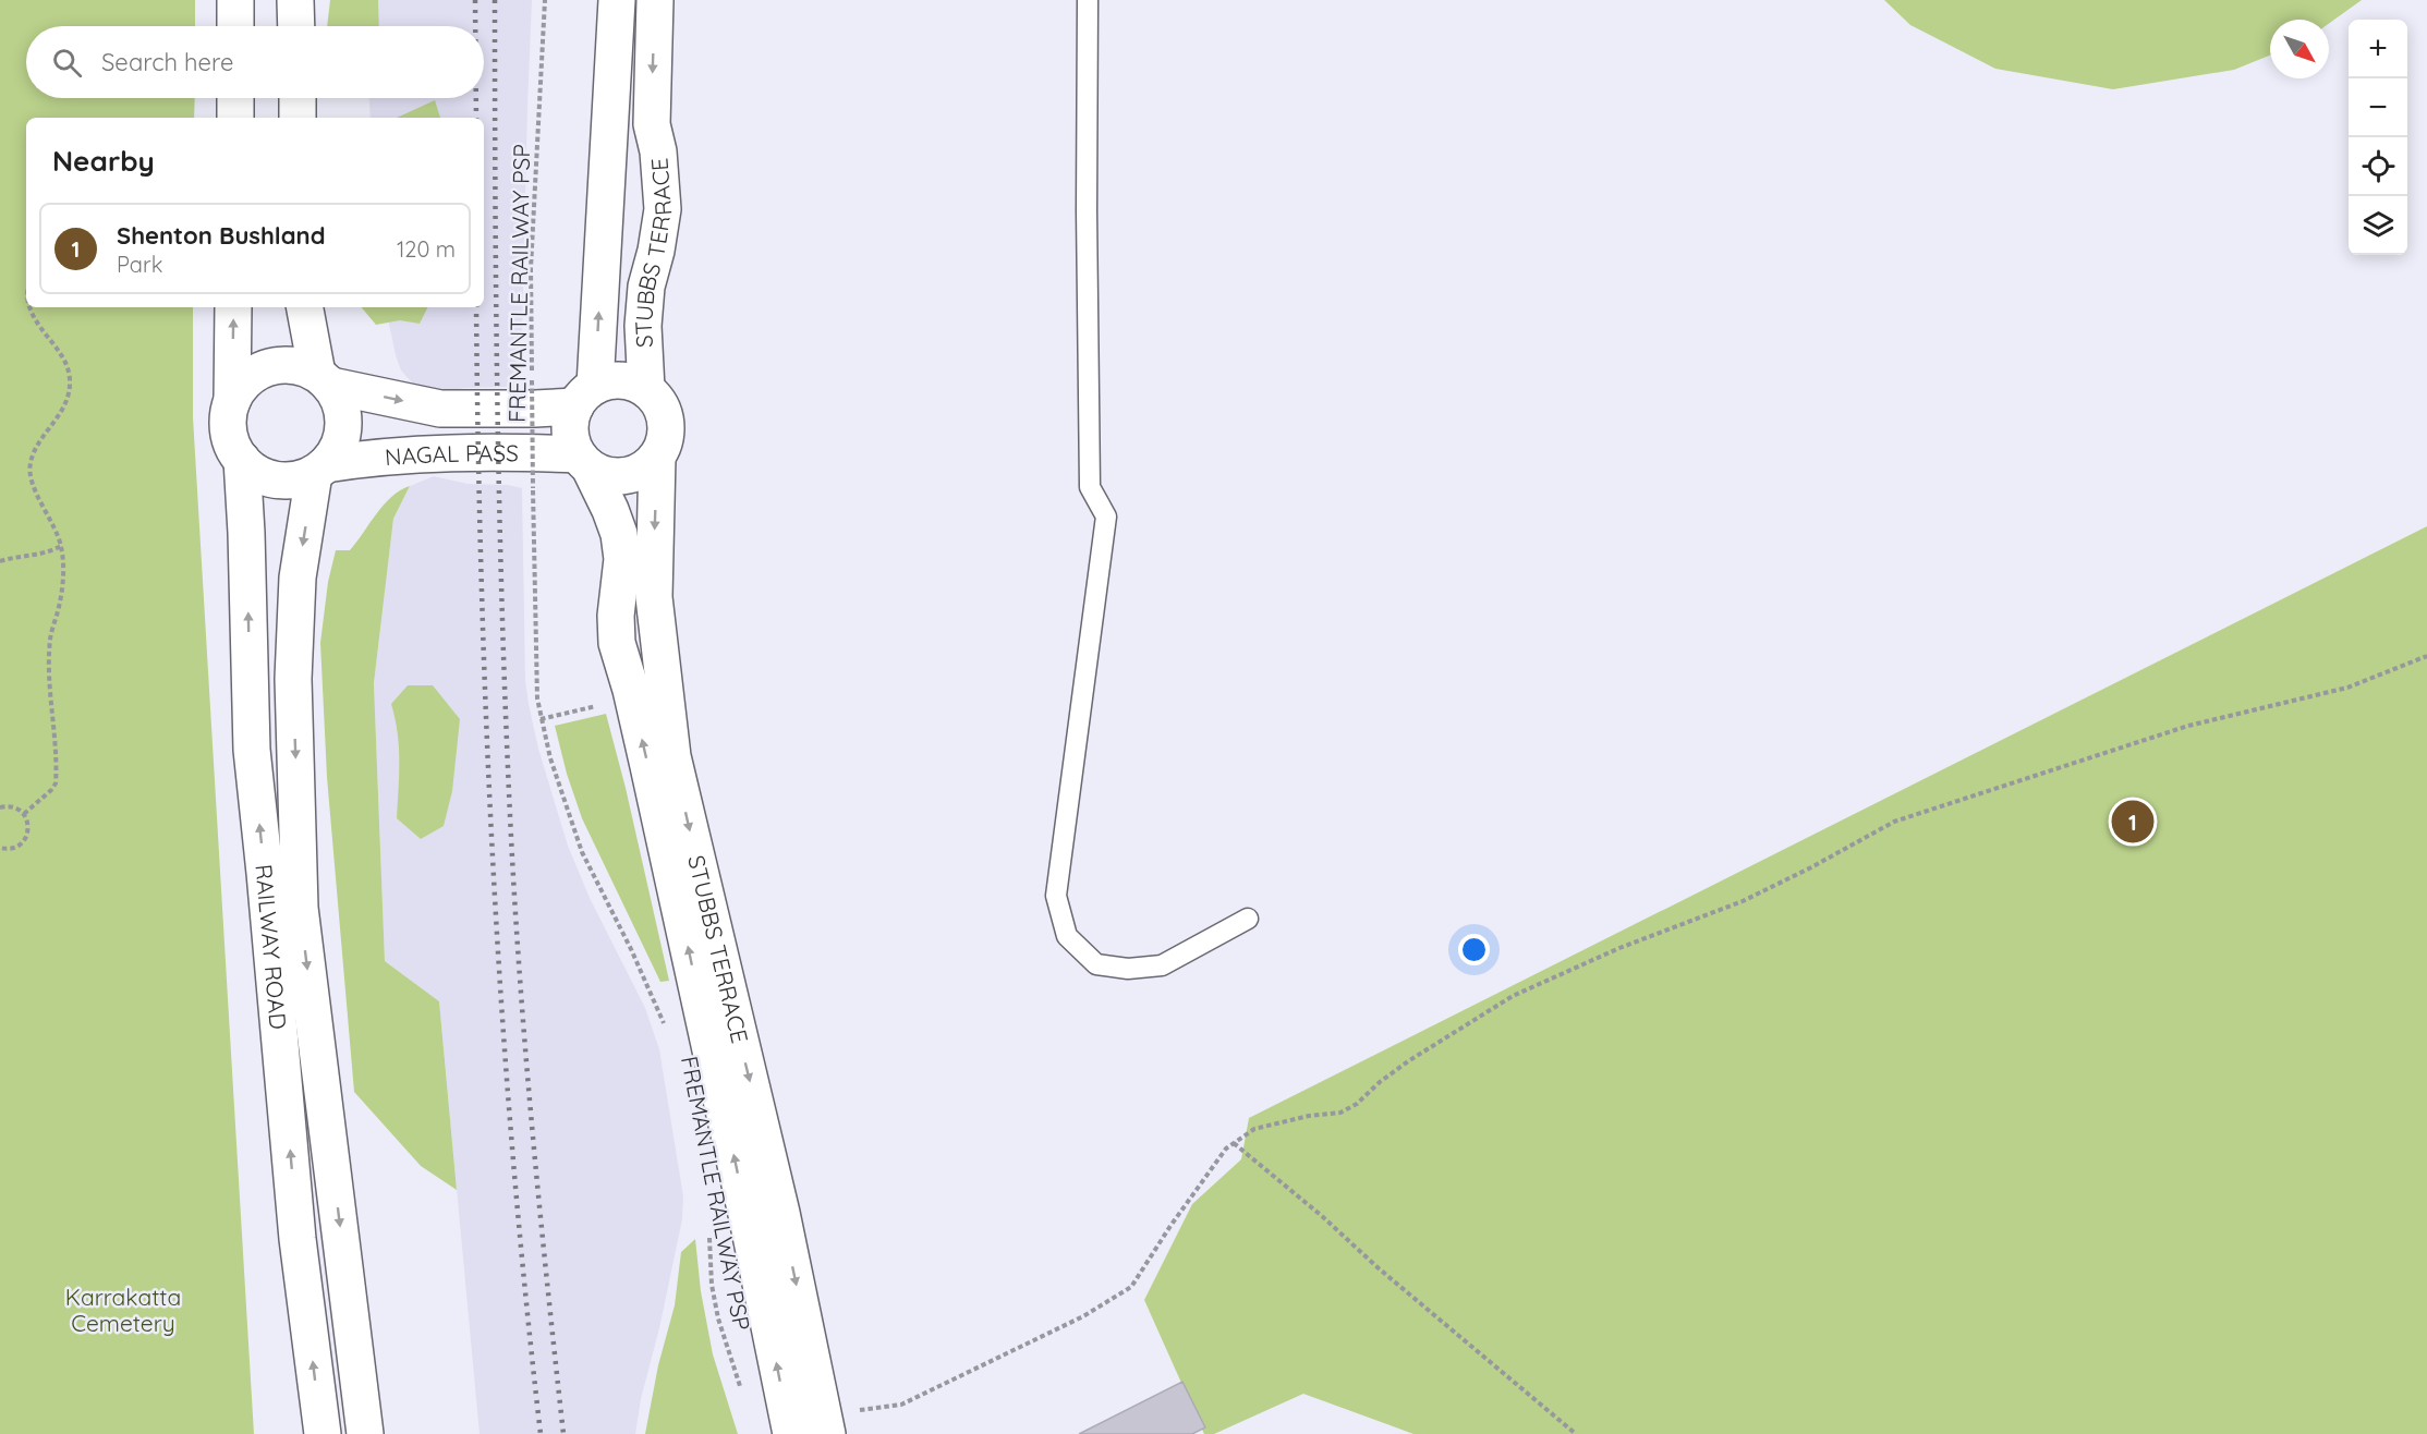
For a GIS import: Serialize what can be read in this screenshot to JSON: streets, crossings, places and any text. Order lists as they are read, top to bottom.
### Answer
{
  "streets": {
    "main road": ["STUBBS TERRACE", "NAGAL PASS", "RAILWAY ROAD"],
    "path": ["FREMANTLE RAILWAY PSP"]
  },
  "crossings": [
    ["STUBBS TERRACE", "NAGAL PASS"],
    ["NAGAL PASS", "RAILWAY ROAD"]
  ],
  "parks": ["Karrakatta Cemetery"],
  "north": "bottom right",
  "page": {
    "map_buttons": ["+", "−"],
    "search": "Search here",
    "heading": "Nearby",
    "list": [
      {
        "mark": "1",
        "name": "Shenton Bushland",
        "note": "Park",
        "value": "120 m"
      }
    ],
    "pins": "1"
  }
}
